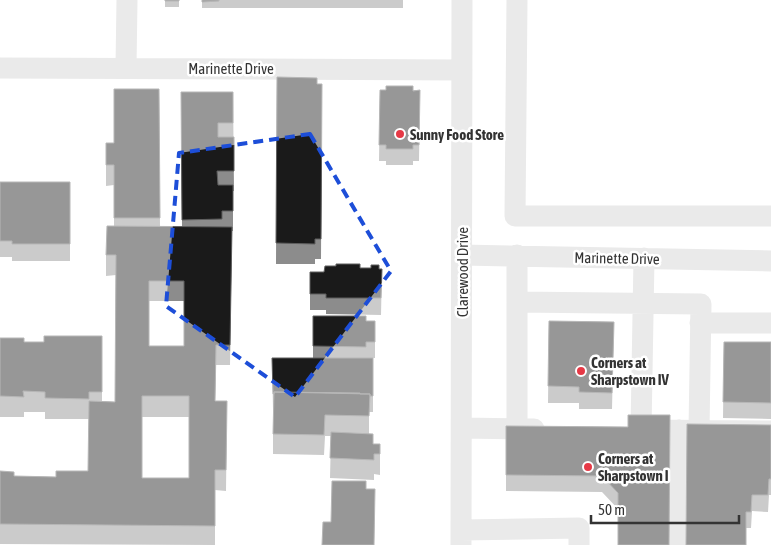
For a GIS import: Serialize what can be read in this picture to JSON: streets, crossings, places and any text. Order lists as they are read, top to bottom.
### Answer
{
  "streets": {
    "street": ["Marinette Drive", "Clarewood Drive"]
  },
  "crossings": [
    ["Marinette Drive", "Clarewood Drive"]
  ],
  "places": ["Sunny Food Store", "Corners at Sharpstown IV", "Corners at Sharpstown I"],
  "scale_bar": "50 m"
}
